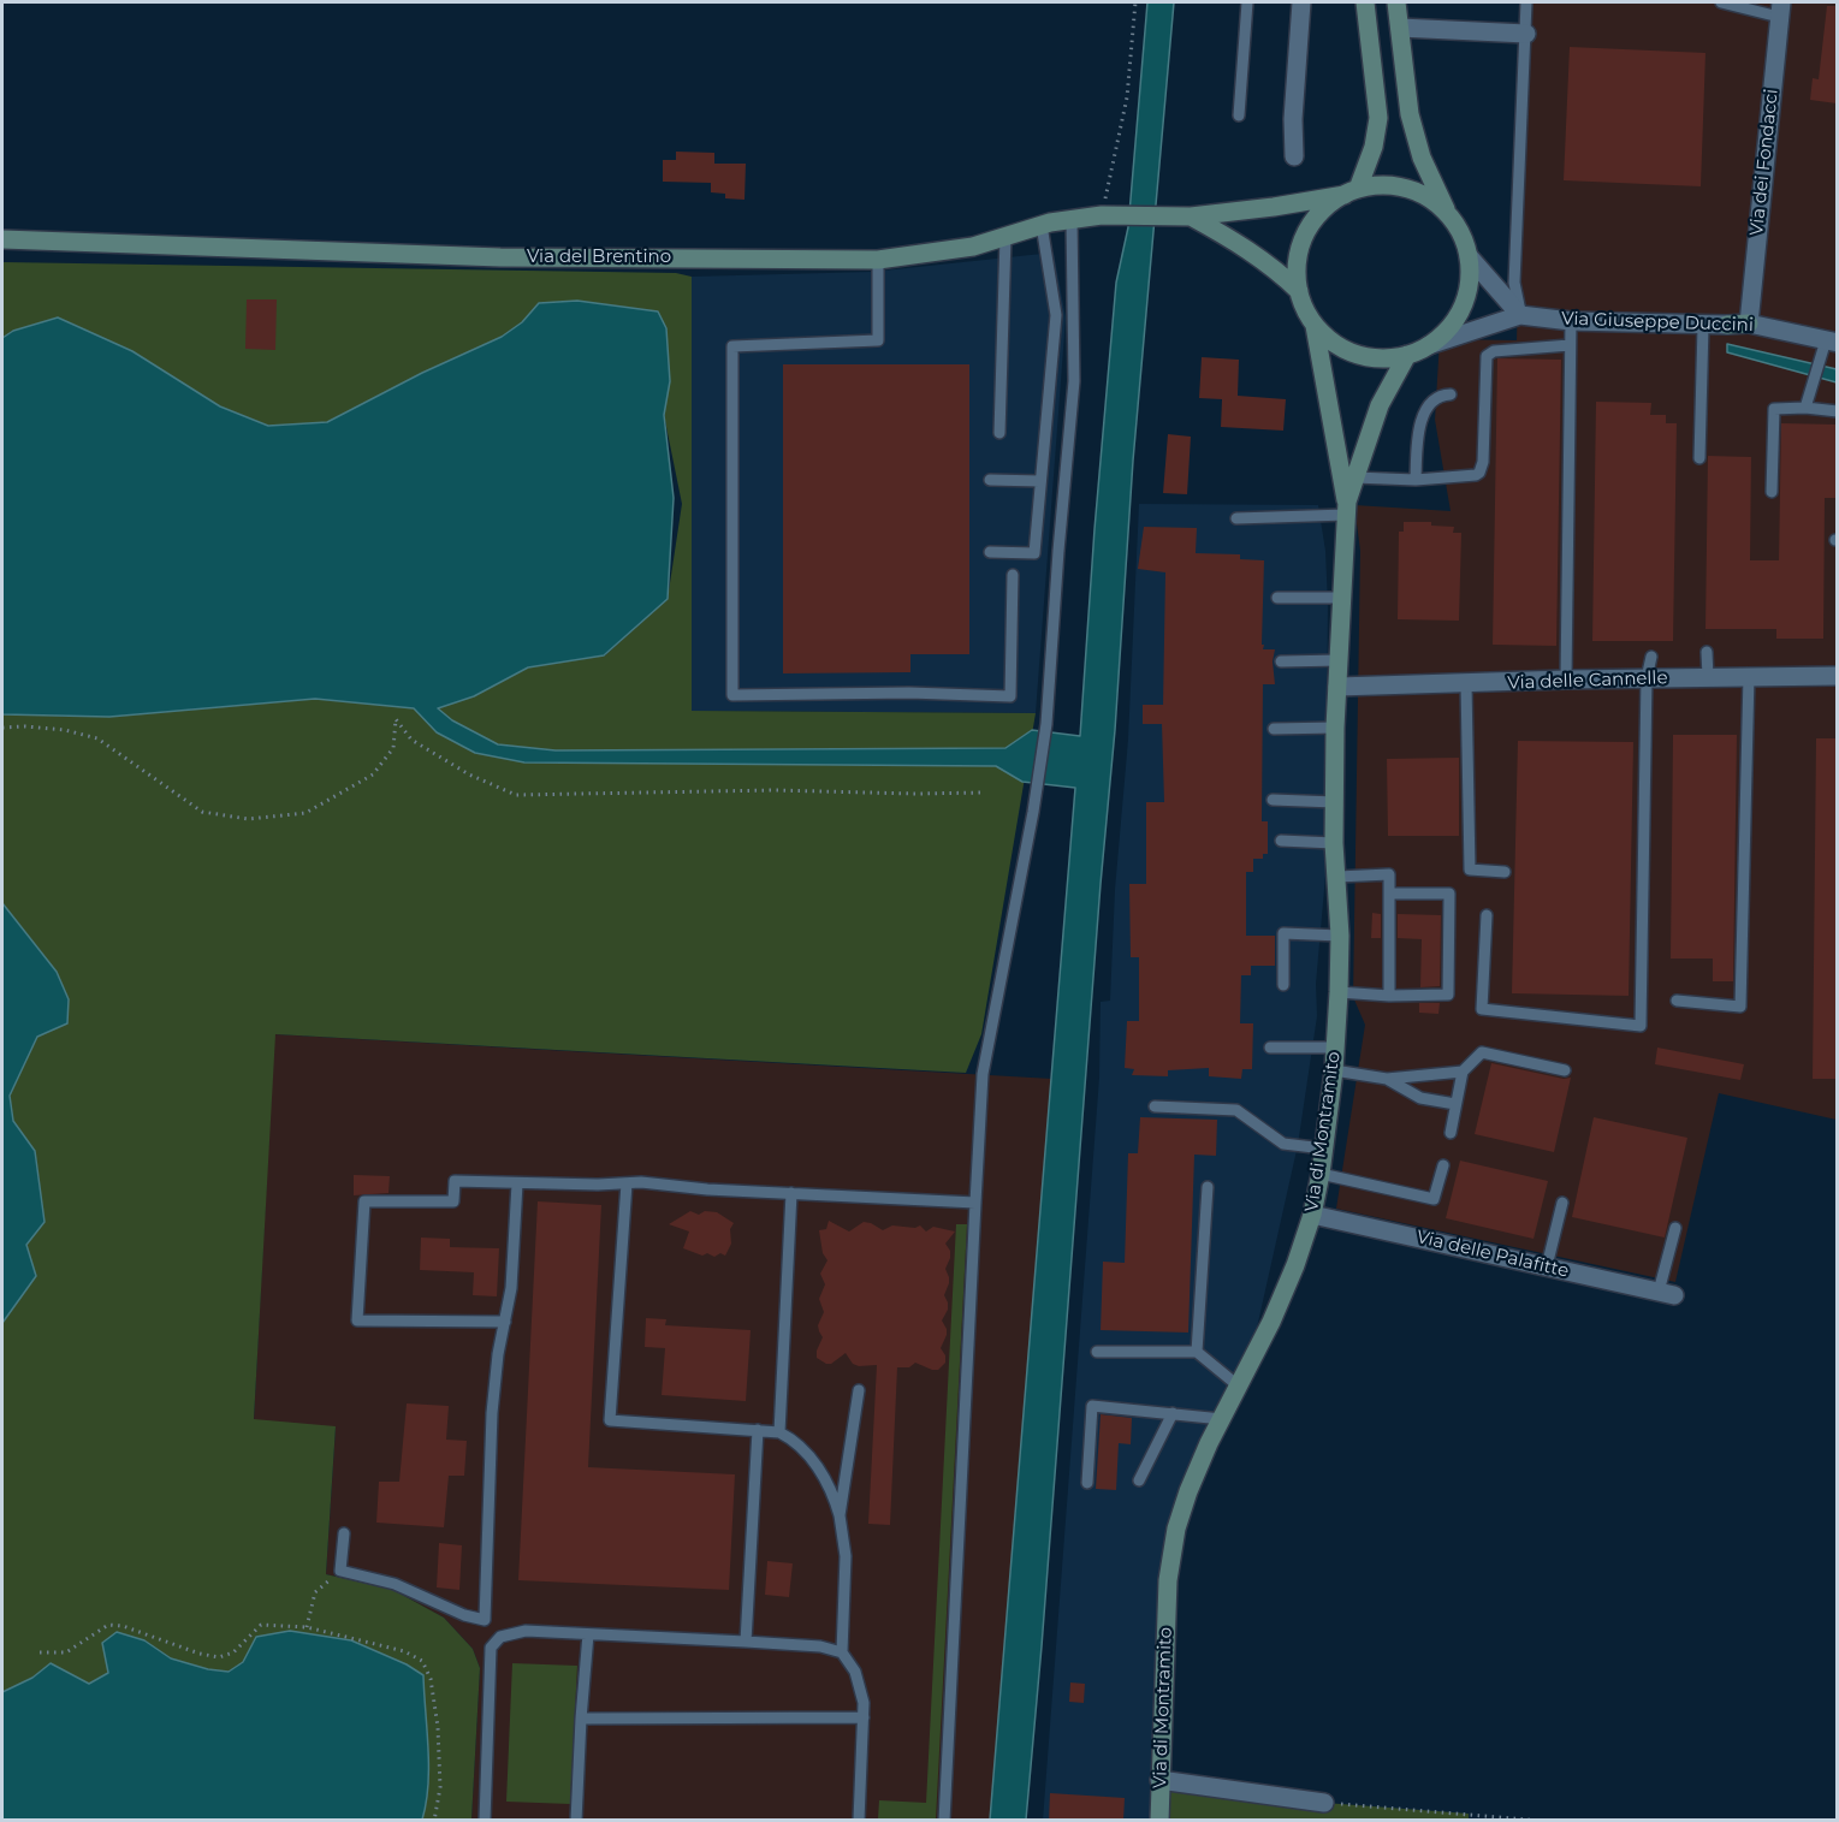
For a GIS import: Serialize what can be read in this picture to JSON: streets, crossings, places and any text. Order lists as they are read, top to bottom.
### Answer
{
  "streets": {
    "main road": ["Via del Brentino", "Via Giuseppe Duccini", "Via di Montramito"],
    "street": ["Via dei Fondacci", "Via delle Cannelle", "Via delle Palafitte"]
  },
  "crossings": [
    ["Via dei Fondacci", "Via Giuseppe Duccini"],
    ["Via del Brentino", "Via Giuseppe Duccini"],
    ["Via del Brentino", "Via di Montramito"],
    ["Via Giuseppe Duccini", "Via di Montramito"],
    ["Via delle Cannelle", "Via di Montramito"],
    ["Via di Montramito", "Via delle Palafitte"]
  ]
}
